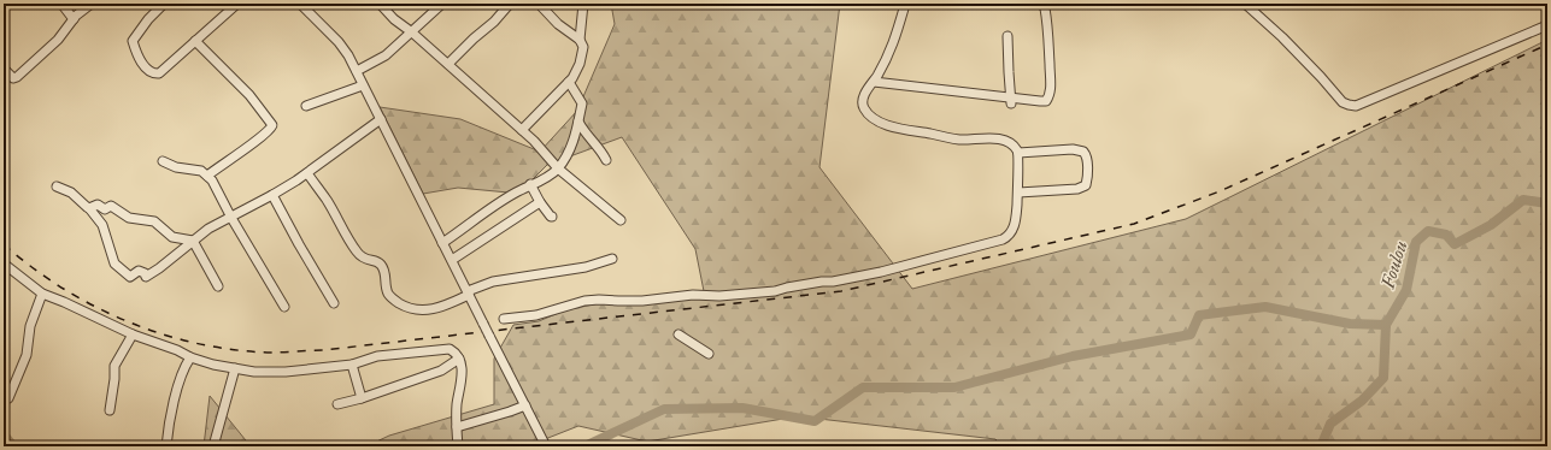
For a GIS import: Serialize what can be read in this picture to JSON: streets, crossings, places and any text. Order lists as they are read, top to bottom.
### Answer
{
  "water": ["Foulou"]
}
